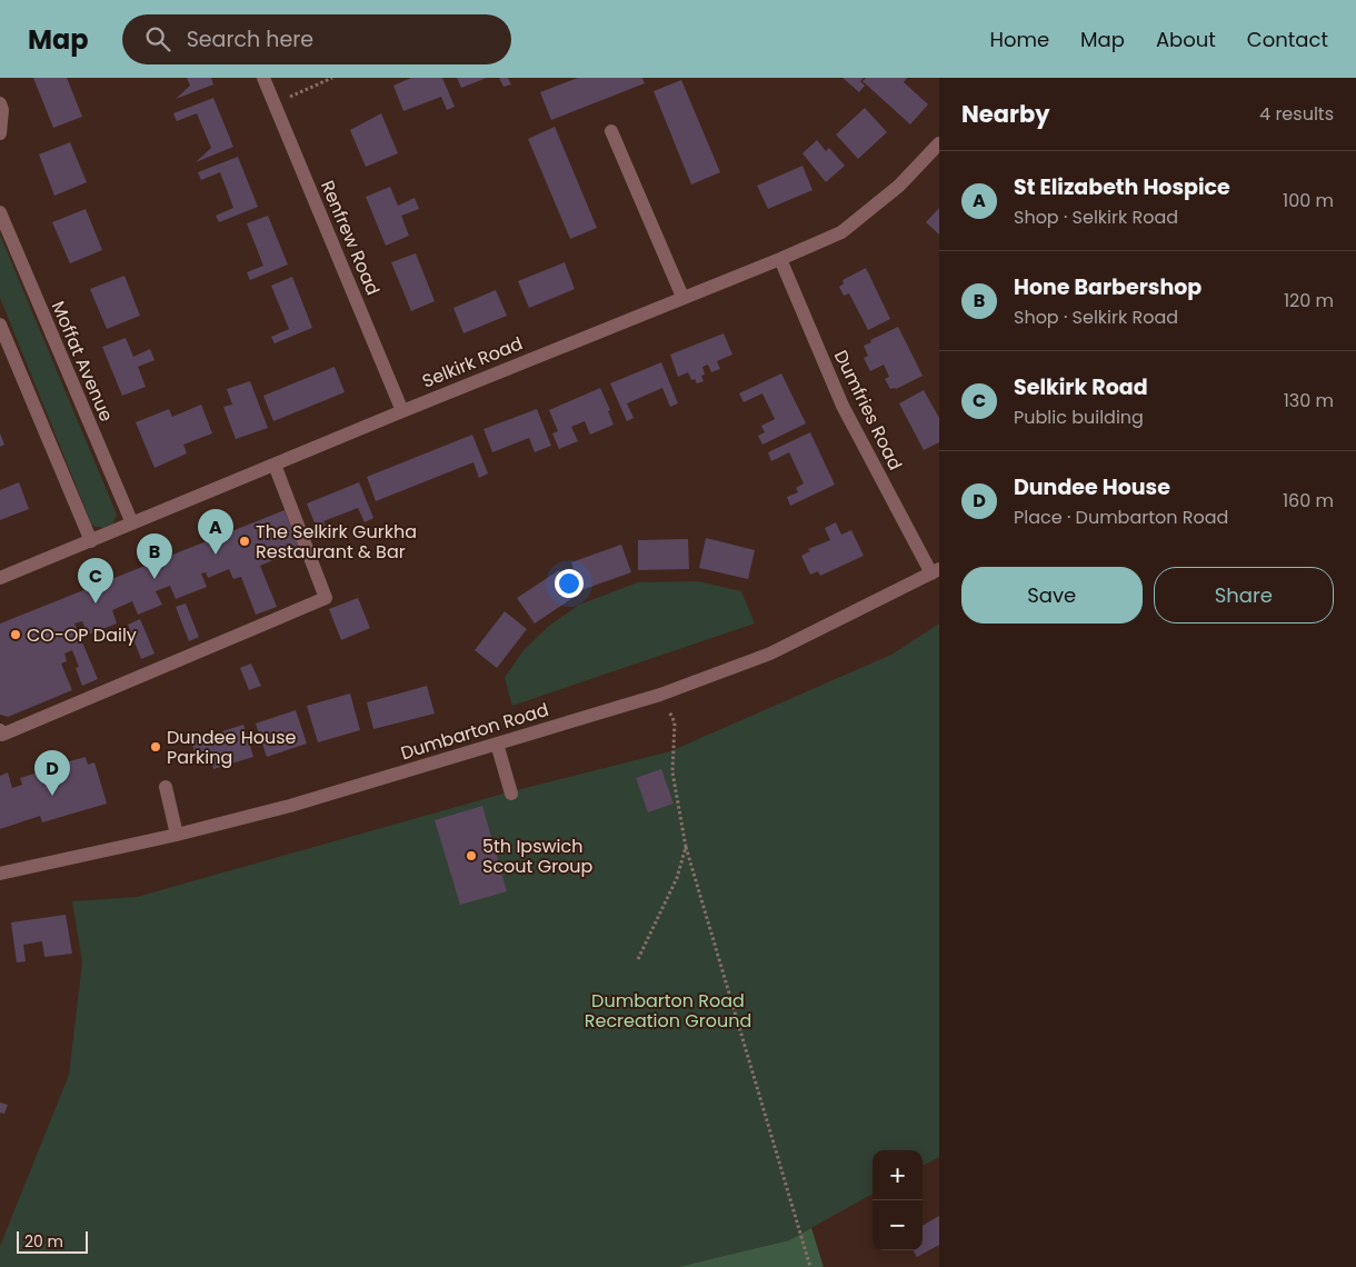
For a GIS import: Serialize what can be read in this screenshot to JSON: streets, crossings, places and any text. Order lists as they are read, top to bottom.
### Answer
{
  "streets": {
    "street": [
      "Renfrew Road",
      "Moffat Avenue",
      "Selkirk Road",
      "Dumfries Road",
      "Dumbarton Road"
    ]
  },
  "crossings": [
    ["Renfrew Road", "Selkirk Road"],
    ["Moffat Avenue", "Selkirk Road"],
    ["Selkirk Road", "Dumfries Road"],
    ["Dumfries Road", "Dumbarton Road"]
  ],
  "parks": ["Dumbarton Road Recreation Ground"],
  "places": [
    "The Selkirk Gurkha Restaurant & Bar",
    "CO-OP Daily",
    "Dundee House Parking",
    "5th Ipswich Scout Group"
  ],
  "scale_bar": "20 m",
  "page": {
    "header": "Map",
    "search": "Search here",
    "nav": [
      "Home",
      "Map",
      "About",
      "Contact"
    ],
    "heading": ["Nearby", "4 results"],
    "list": [
      {
        "mark": "A",
        "name": "St Elizabeth Hospice",
        "note": "Shop · Selkirk Road",
        "value": "100 m"
      },
      {
        "mark": "B",
        "name": "Hone Barbershop",
        "note": "Shop · Selkirk Road",
        "value": "120 m"
      },
      {
        "mark": "C",
        "name": "Selkirk Road",
        "note": "Public building",
        "value": "130 m"
      },
      {
        "mark": "D",
        "name": "Dundee House",
        "note": "Place · Dumbarton Road",
        "value": "160 m"
      }
    ],
    "pins": [
      "A",
      "B",
      "C",
      "D"
    ],
    "buttons": ["Save", "Share"],
    "map_buttons": ["+", "−"],
    "scale": "20 m"
  }
}
